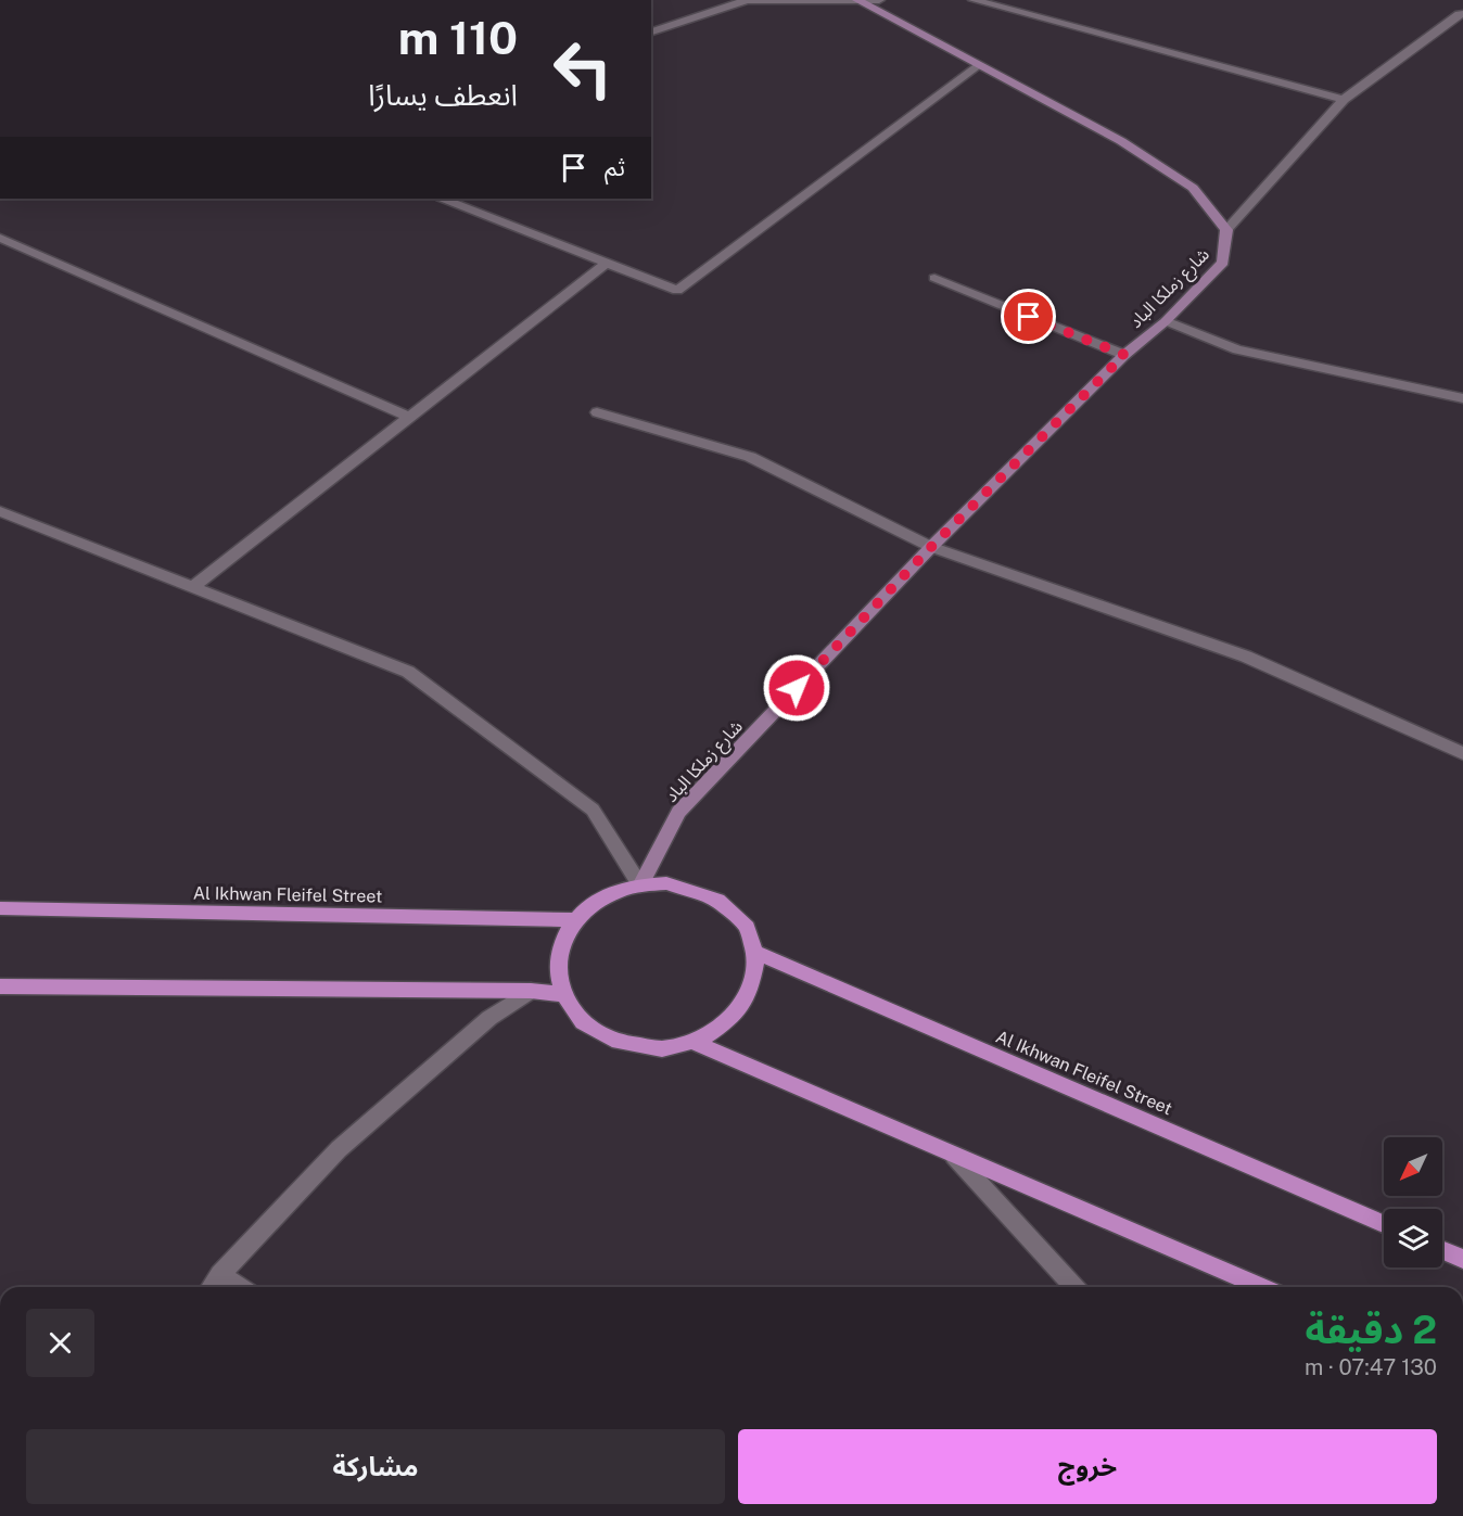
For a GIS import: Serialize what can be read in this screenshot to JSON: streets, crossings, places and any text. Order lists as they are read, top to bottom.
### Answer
{
  "streets": {
    "main road": ["Al Ikhwan Fleifel Street"],
    "street": ["شارع زملكا الباد"]
  },
  "crossings": [
    ["شارع زملكا الباد", "Al Ikhwan Fleifel Street"]
  ],
  "north": "bottom left",
  "page": {
    "turn": ["110 m", "انعطف يسارًا"],
    "then": "ثم",
    "heading": ["2 دقيقة", "130 m · 07:47"],
    "buttons": ["خروج", "مشاركة"]
  }
}
